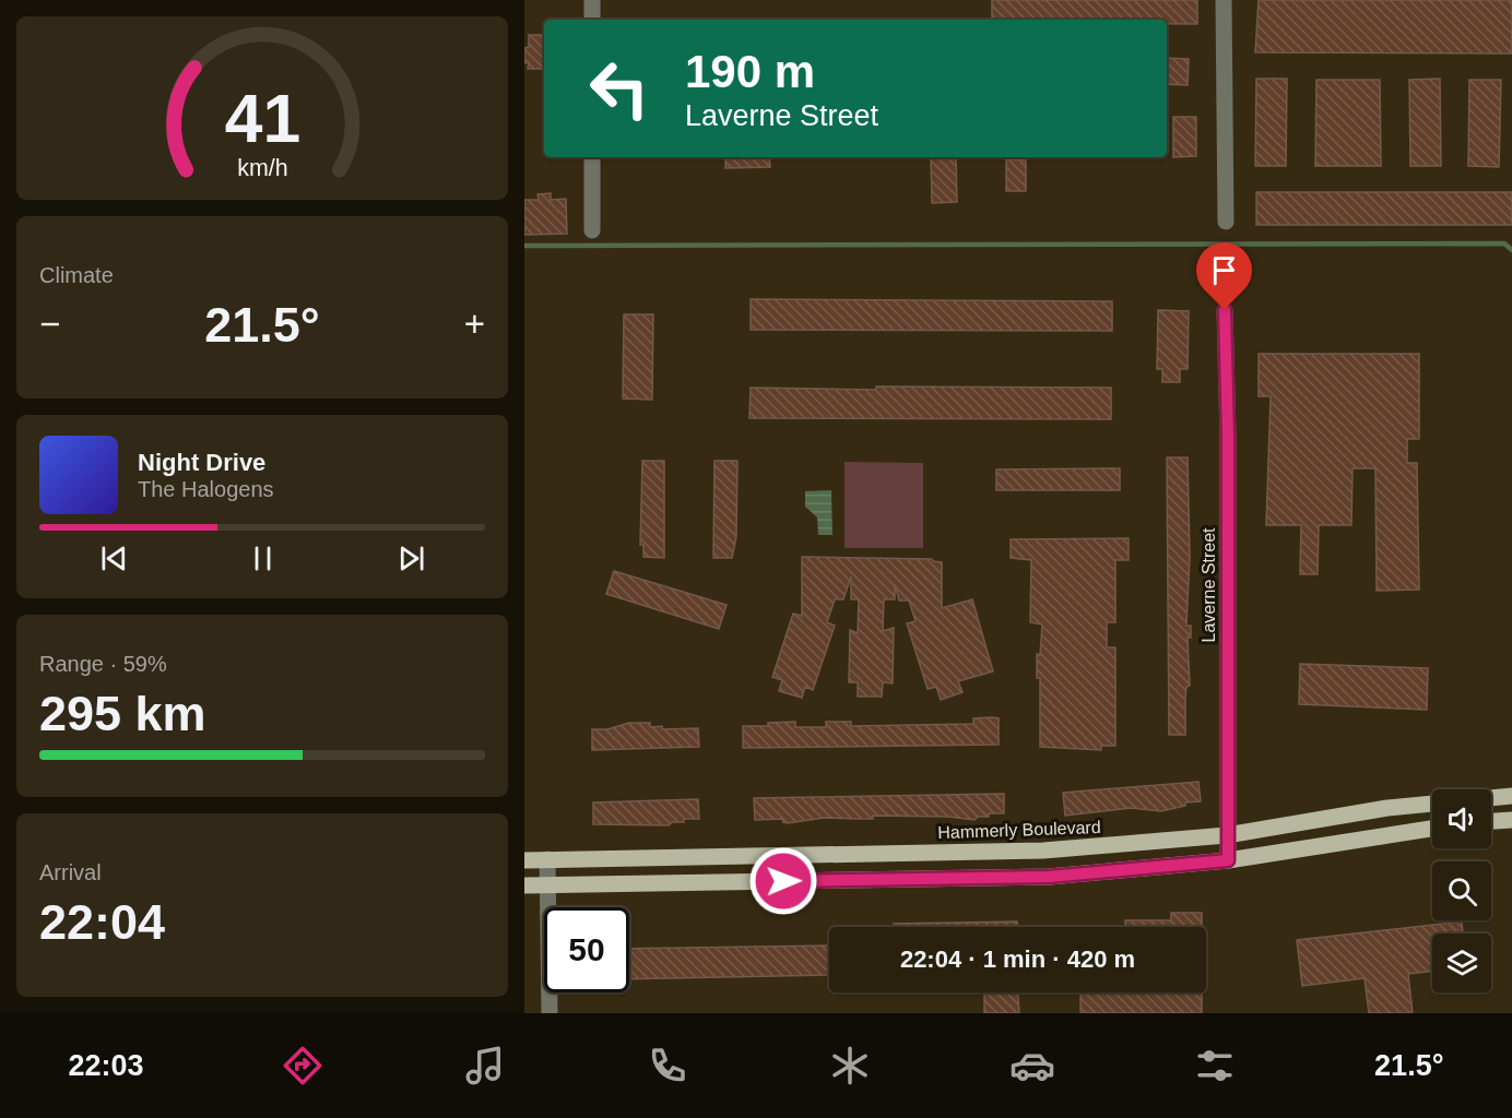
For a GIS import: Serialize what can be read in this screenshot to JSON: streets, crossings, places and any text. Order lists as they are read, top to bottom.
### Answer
{
  "streets": {
    "main road": ["Hammerly Boulevard"],
    "street": ["Laverne Street"]
  },
  "crossings": [
    ["Laverne Street", "Hammerly Boulevard"]
  ],
  "page": {
    "turn": ["190 m", "Laverne Street"],
    "tile": [
      "Climate",
      ["Range · 59%", "295 km"],
      ["Arrival", "22:04"]
    ],
    "heat": ["−", "21.5°", "+"],
    "song": ["Night Drive", "The Halogens"],
    "limit": "50",
    "trip": "22:04 · 1 min · 420 m",
    "tabs": ["22:03", "21.5°"],
    "gauge": ["41", "km/h"]
  }
}
